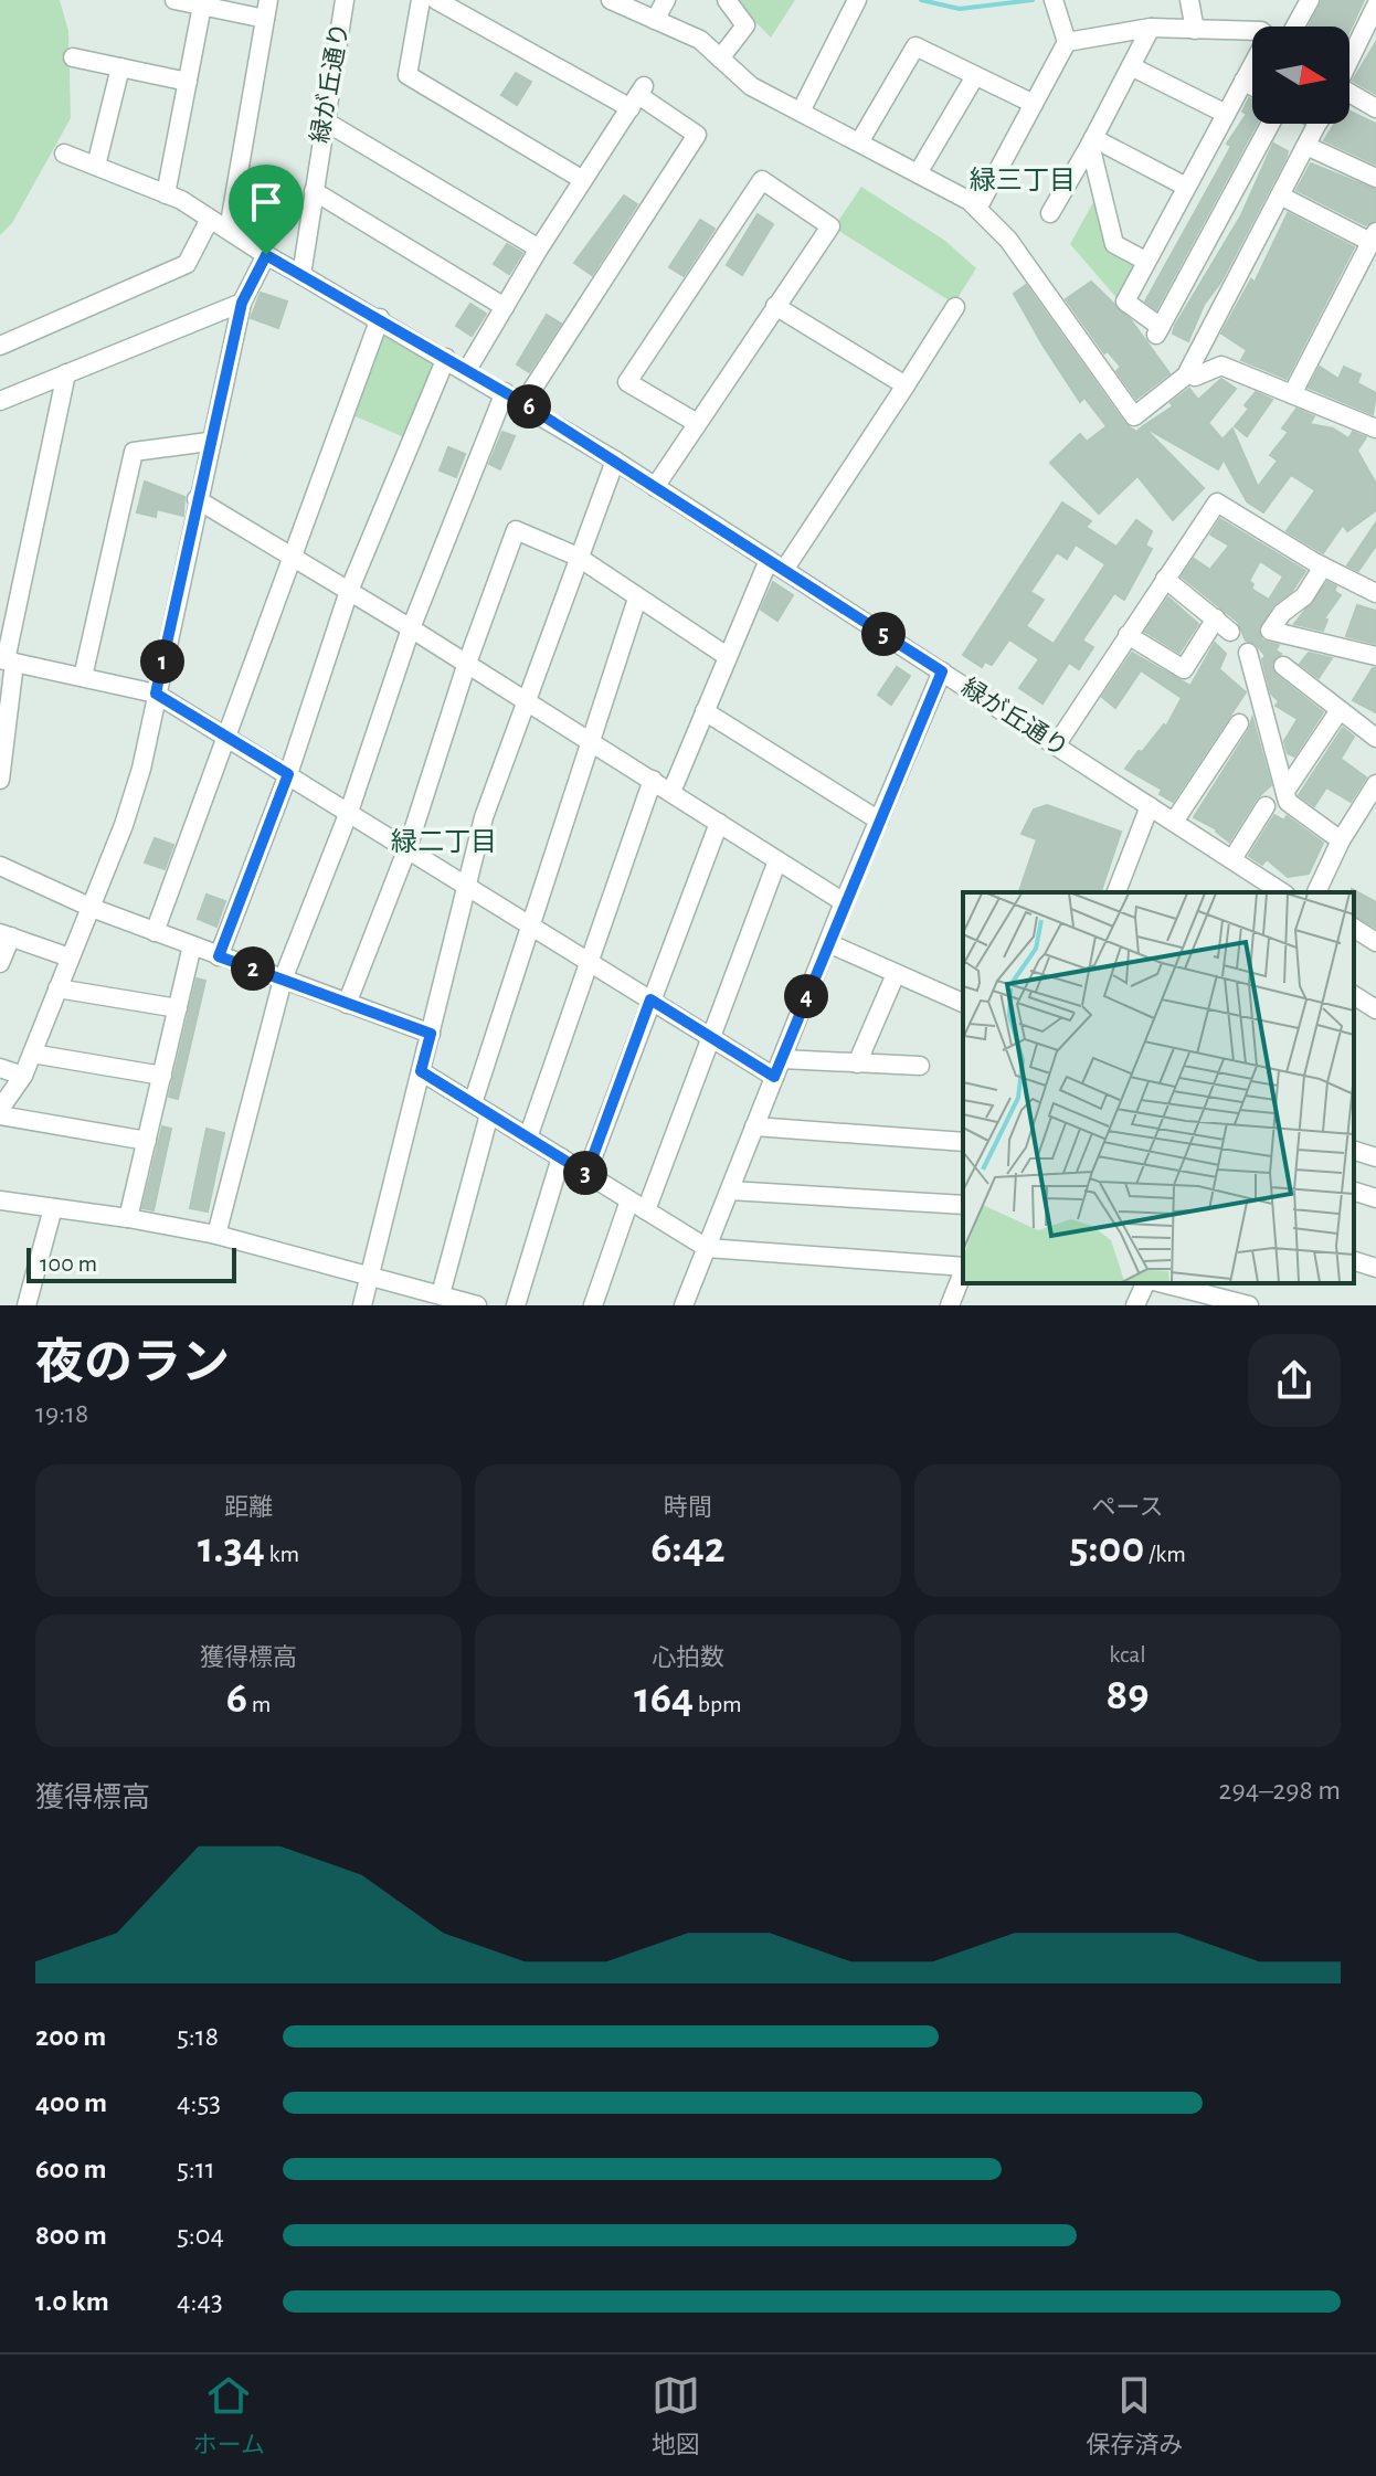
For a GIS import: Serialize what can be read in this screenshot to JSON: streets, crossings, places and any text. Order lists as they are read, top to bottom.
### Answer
{
  "streets": {
    "street": ["緑が丘通り"]
  },
  "districts": ["緑三丁目", "緑二丁目"],
  "scale_bar": "100 m",
  "north": "right",
  "page": {
    "pins": [
      "6",
      "5",
      "1",
      "2",
      "4",
      "3"
    ],
    "scale": "100 m",
    "heading": ["夜のラン", "19:18"],
    "stats": [
      ["距離", "1.34 km"],
      ["時間", "6:42"],
      ["ペース", "5:00 /km"],
      ["獲得標高", "6 m"],
      ["心拍数", "164 bpm"],
      ["kcal", "89"]
    ],
    "chart": ["獲得標高", "294–298 m"],
    "list": [
      {
        "name": "200 m",
        "note": "5:18"
      },
      {
        "name": "400 m",
        "note": "4:53"
      },
      {
        "name": "600 m",
        "note": "5:11"
      },
      {
        "name": "800 m",
        "note": "5:04"
      },
      {
        "name": "1.0 km",
        "note": "4:43"
      }
    ],
    "tabs": ["ホーム", "地図", "保存済み"]
  }
}
